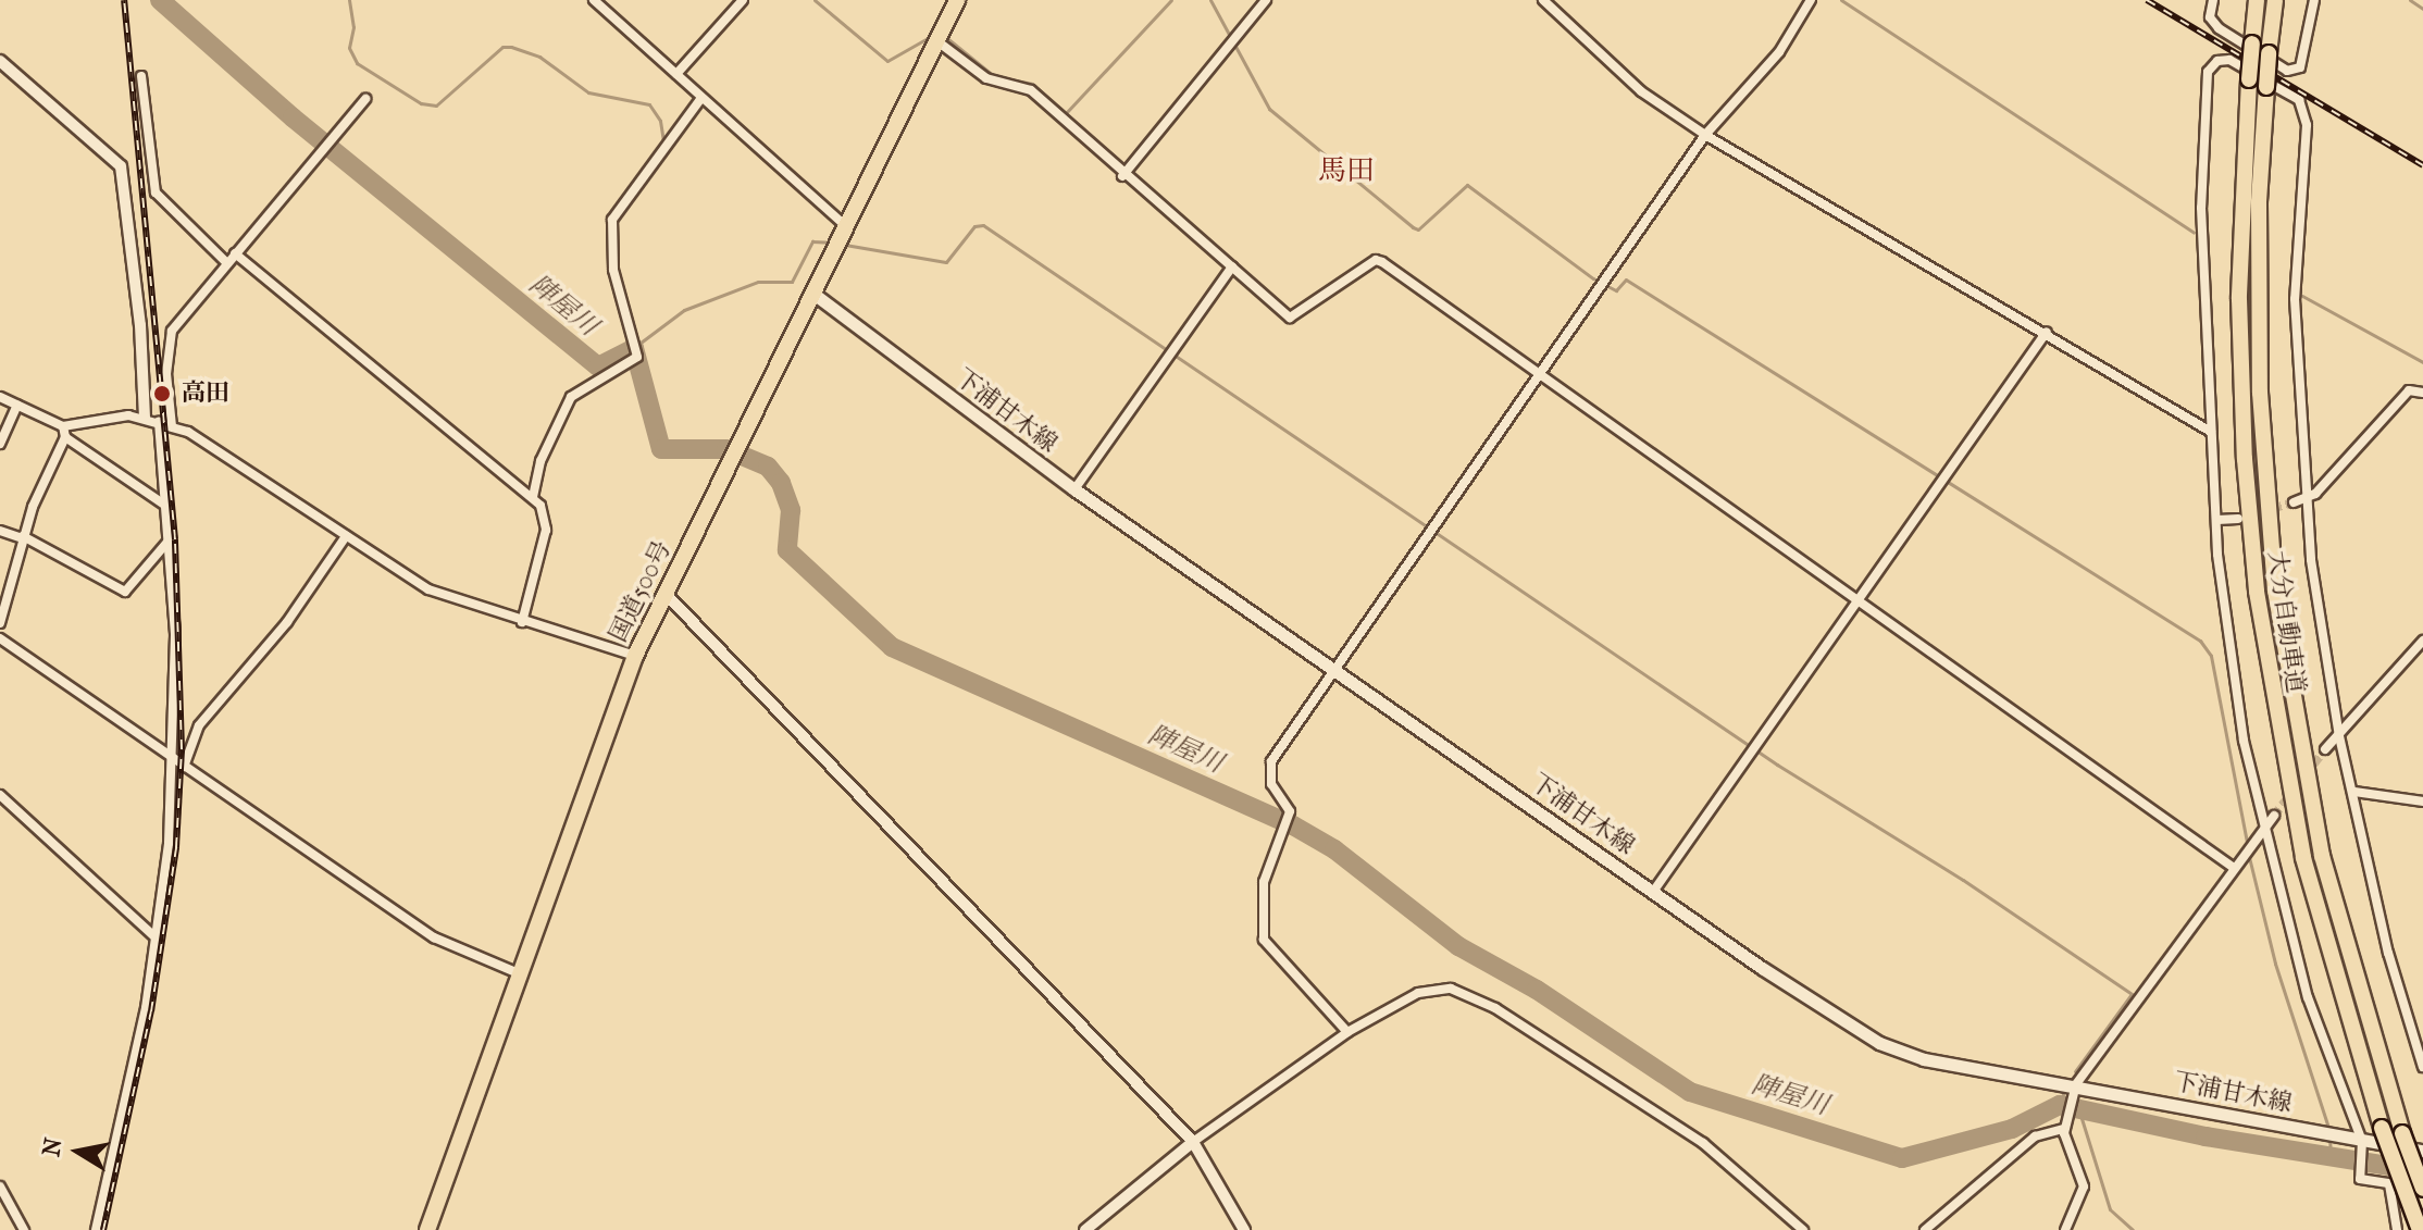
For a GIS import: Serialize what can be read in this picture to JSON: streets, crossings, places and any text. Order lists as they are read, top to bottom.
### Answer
{
  "streets": {
    "highway": ["国道500号", "大分自動車道"],
    "main road": ["下浦甘木線"]
  },
  "crossings": [
    ["下浦甘木線", "国道500号"]
  ],
  "districts": ["馬田"],
  "water": ["陣屋川"],
  "places": ["高田"],
  "north": "left"
}
